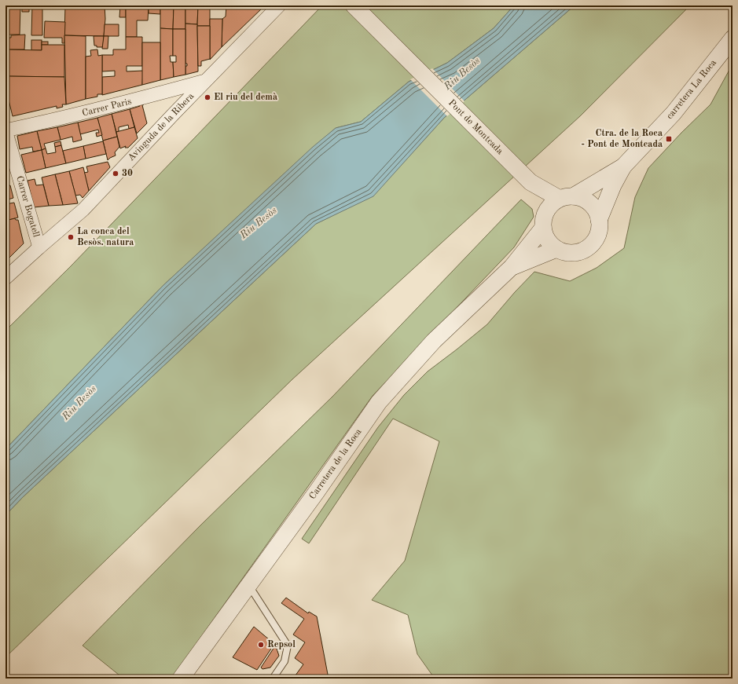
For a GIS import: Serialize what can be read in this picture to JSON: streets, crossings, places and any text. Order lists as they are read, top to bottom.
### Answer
{
  "streets": {
    "street": [
      "carretera La Roca",
      "Carrer Paris",
      "Avinguda de la Ribera",
      "Pont de Montcada",
      "Carrer Bogatell",
      "Carretera de la Roca"
    ]
  },
  "crossings": [
    ["carretera La Roca", "Carretera de la Roca"],
    ["Carrer Paris", "Avinguda de la Ribera"],
    ["Carrer Paris", "Carrer Bogatell"],
    ["Avinguda de la Ribera", "Carrer Bogatell"]
  ],
  "water": ["Riu Besòs"],
  "places": {
    "other": [
      "El riu del demà",
      "30",
      "La conca del Besòs. natura",
      "Repsol"
    ],
    "transit": ["Ctra. de la Roca - Pont de Montcada"]
  }
}
